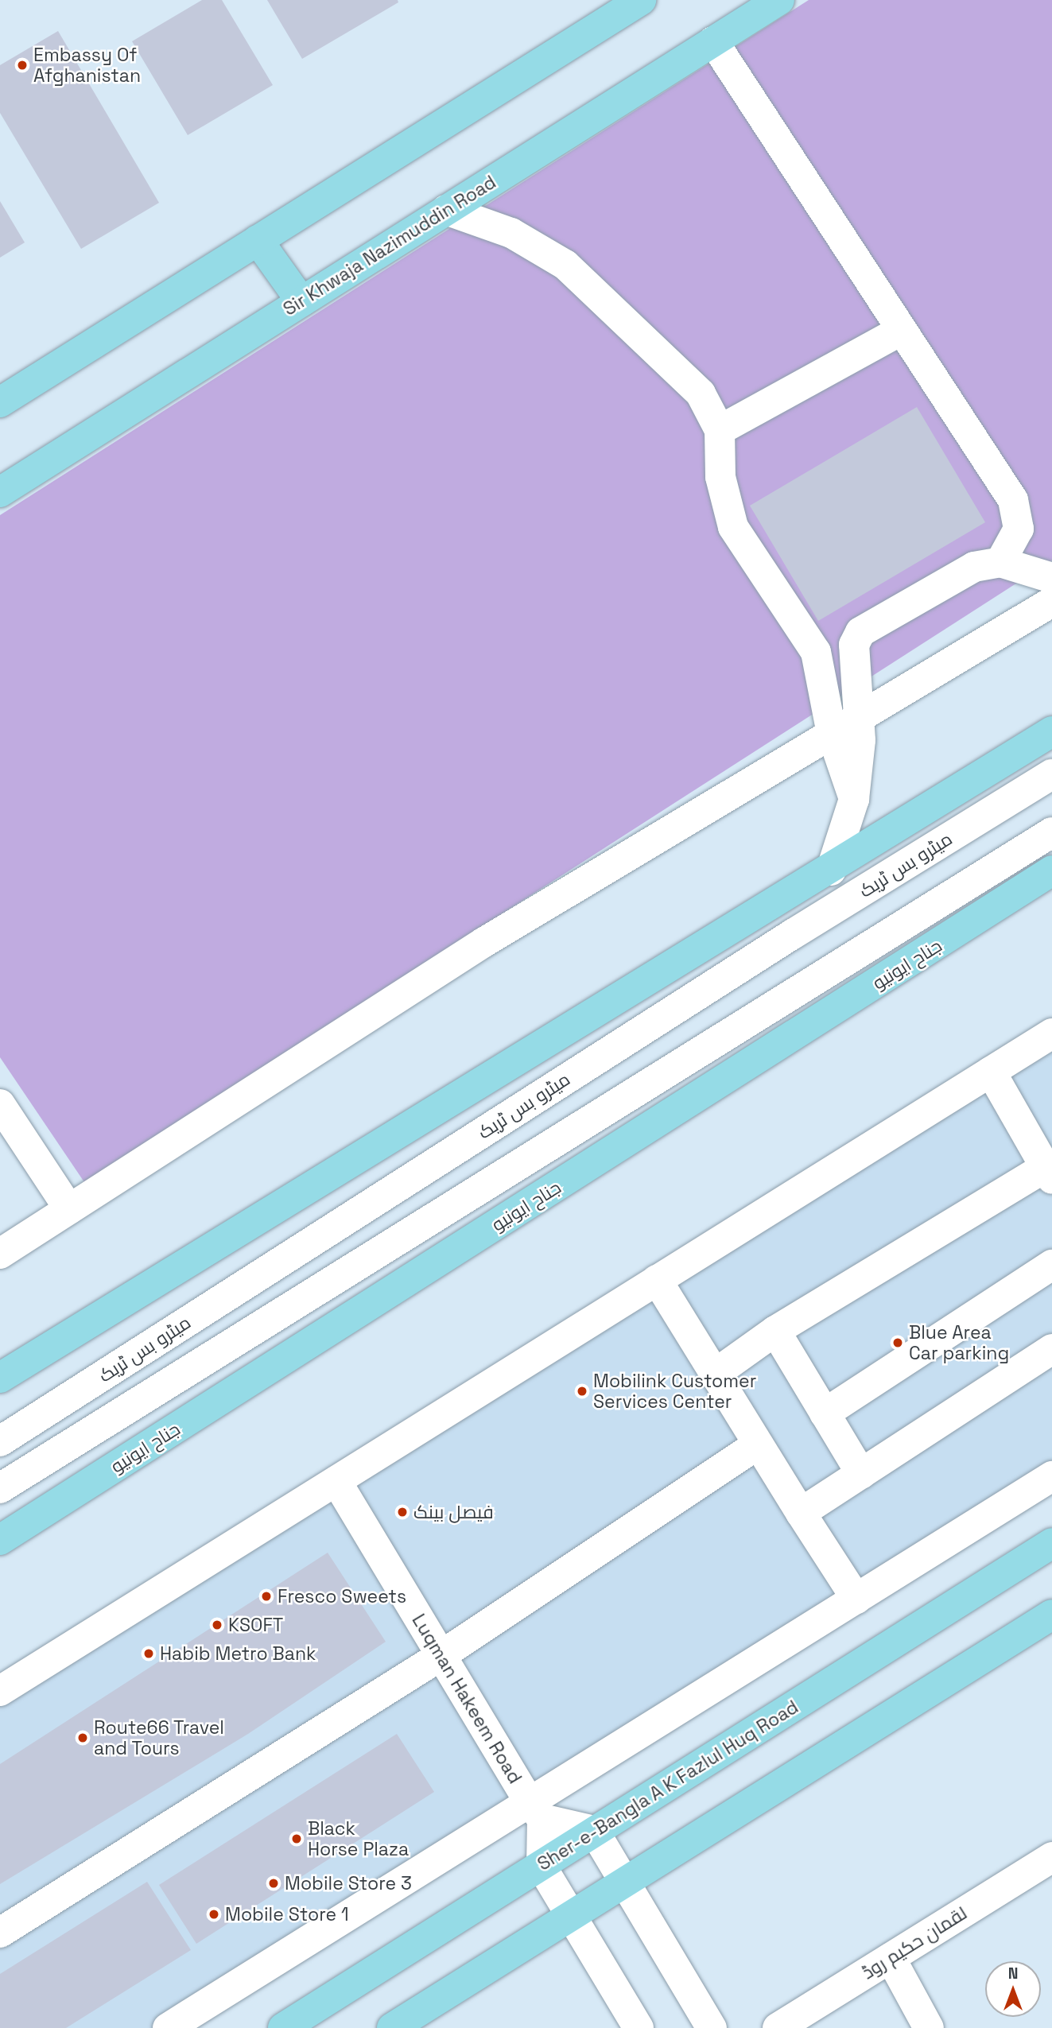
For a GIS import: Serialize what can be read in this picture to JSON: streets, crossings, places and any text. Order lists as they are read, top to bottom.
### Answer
{
  "streets": {
    "main road": ["Sir Khwaja Nazimuddin Road", "جناح ایونیو", "Sher-e-Bangla A K Fazlul Huq Road"],
    "street": ["میٹرو بس ٹریک", "Luqman Hakeem Road", "لقمان حکیم روڈ"]
  },
  "places": [
    "Embassy Of Afghanistan",
    "Blue Area Car parking",
    "Mobilink Customer Services Center",
    "فیصل بینک",
    "Fresco Sweets",
    "KSOFT",
    "Habib Metro Bank",
    "Route66 Travel and Tours",
    "Black Horse Plaza",
    "Mobile Store 3",
    "Mobile Store 1"
  ],
  "north": "top"
}
